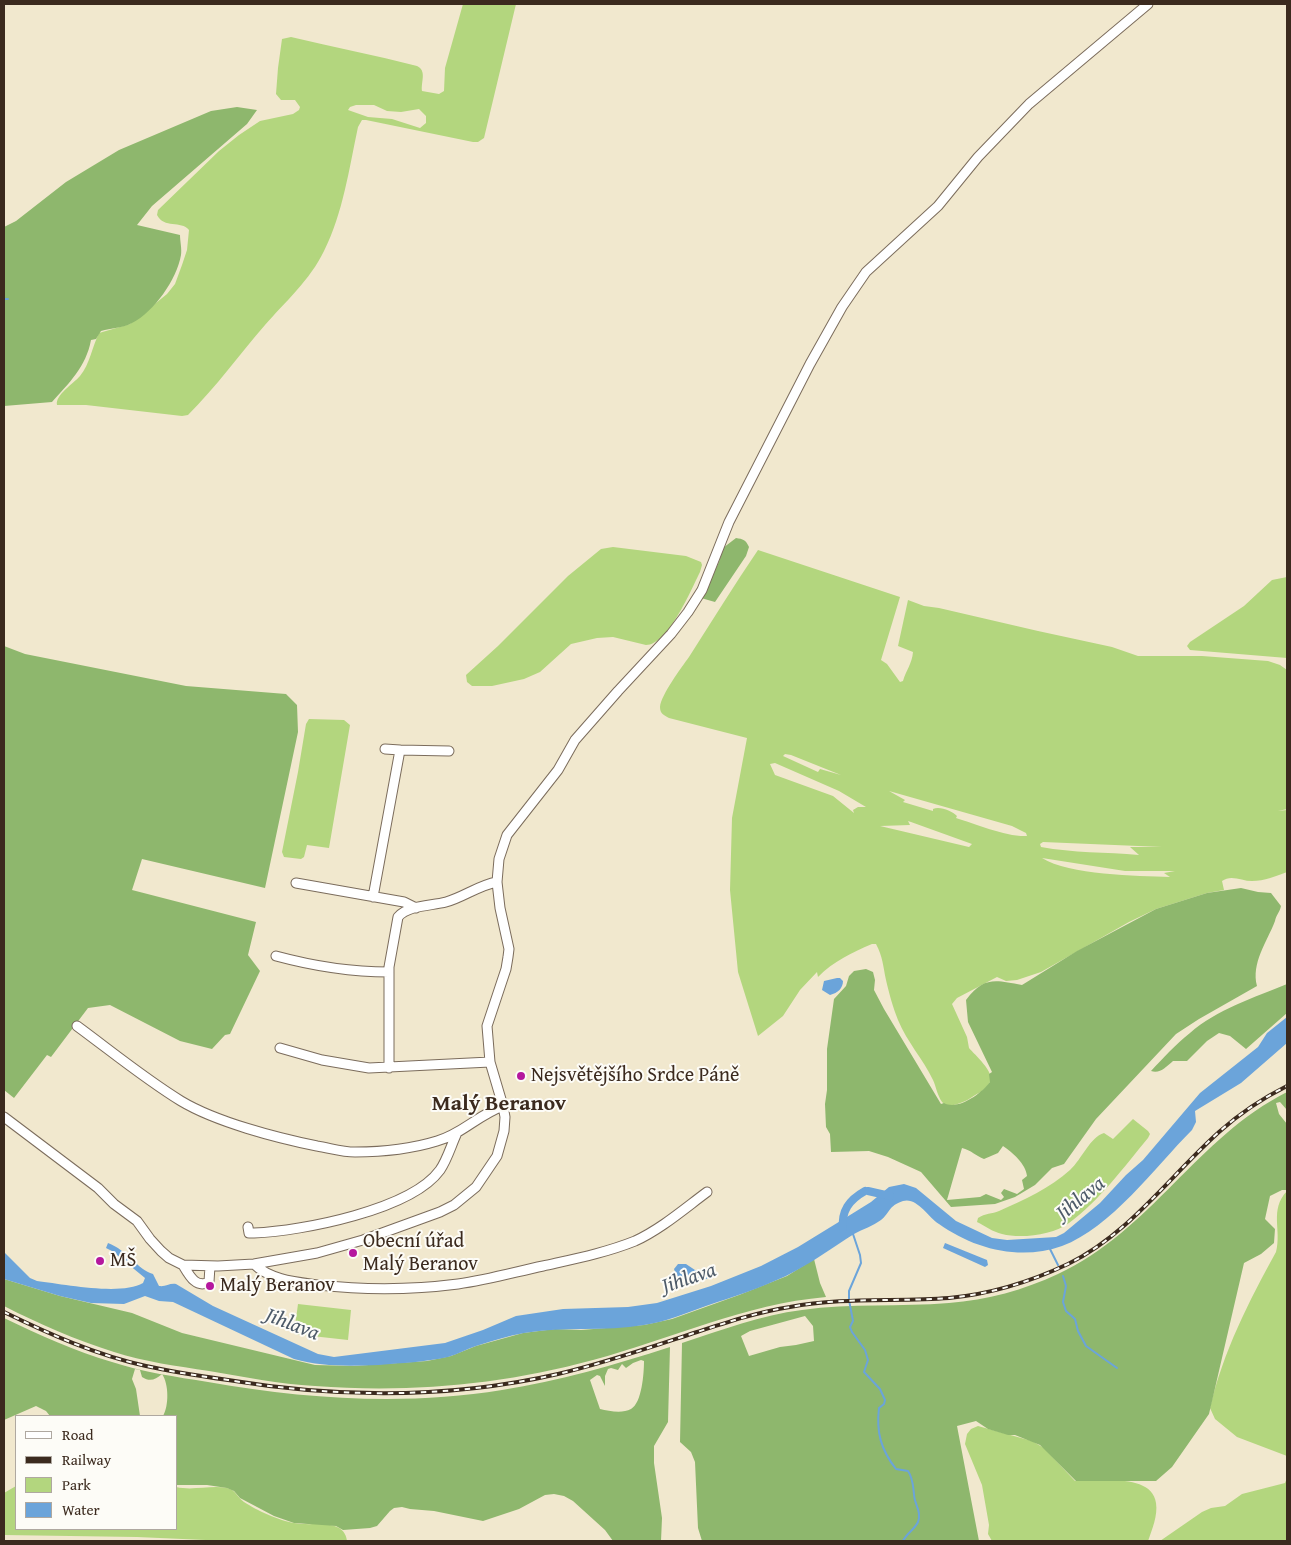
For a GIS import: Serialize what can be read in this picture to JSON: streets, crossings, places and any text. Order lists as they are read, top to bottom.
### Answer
{
  "districts": ["Malý Beranov"],
  "water": ["Jihlava"],
  "places": [
    "Nejsvětějšího Srdce Páně",
    "Obecní úřad Malý Beranov",
    "MŠ",
    "Malý Beranov"
  ],
  "legend": [
    "Road",
    "Railway",
    "Park",
    "Water"
  ]
}
